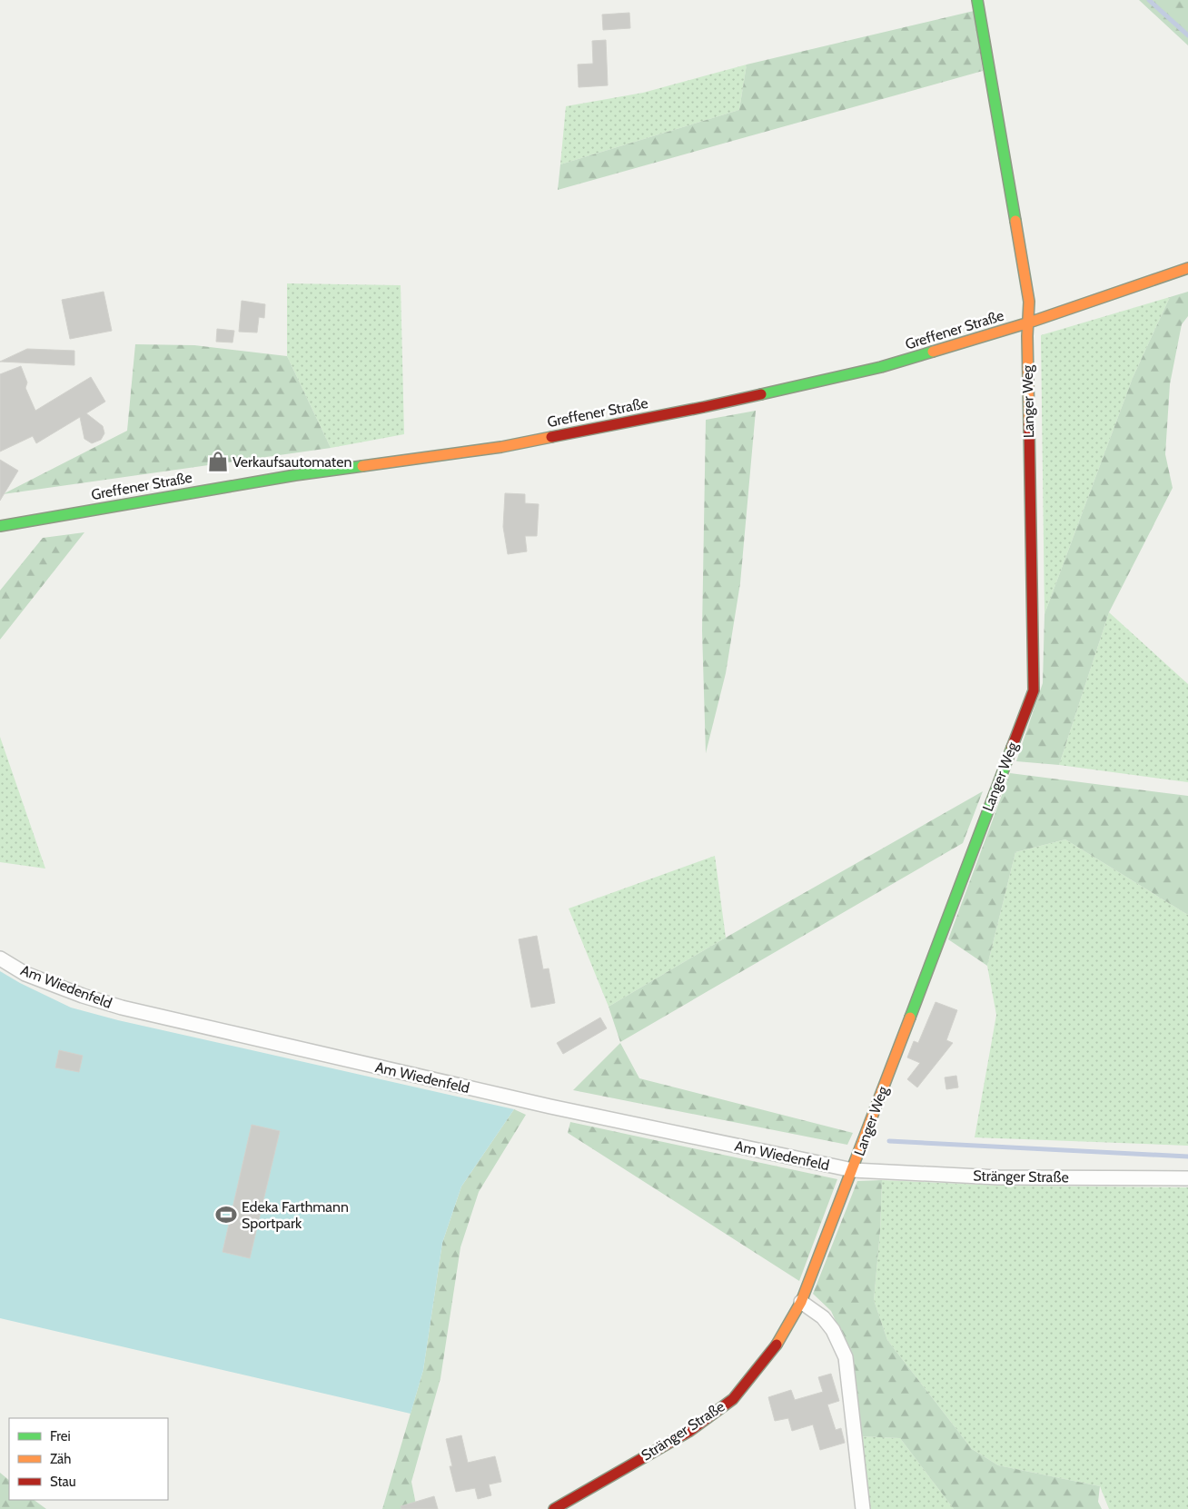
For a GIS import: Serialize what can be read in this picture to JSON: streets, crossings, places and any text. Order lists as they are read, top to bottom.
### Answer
{
  "streets": {
    "street": [
      "Greffener Straße",
      "Langer Weg",
      "Am Wiedenfeld",
      "Stränger Straße"
    ]
  },
  "crossings": [
    ["Greffener Straße", "Langer Weg"],
    ["Langer Weg", "Am Wiedenfeld"],
    ["Langer Weg", "Stränger Straße"],
    ["Am Wiedenfeld", "Stränger Straße"]
  ],
  "places": {
    "shop": ["Verkaufsautomaten"],
    "sports": ["Edeka Farthmann Sportpark"]
  },
  "legend": ["Frei", "Zäh", "Stau"]
}
